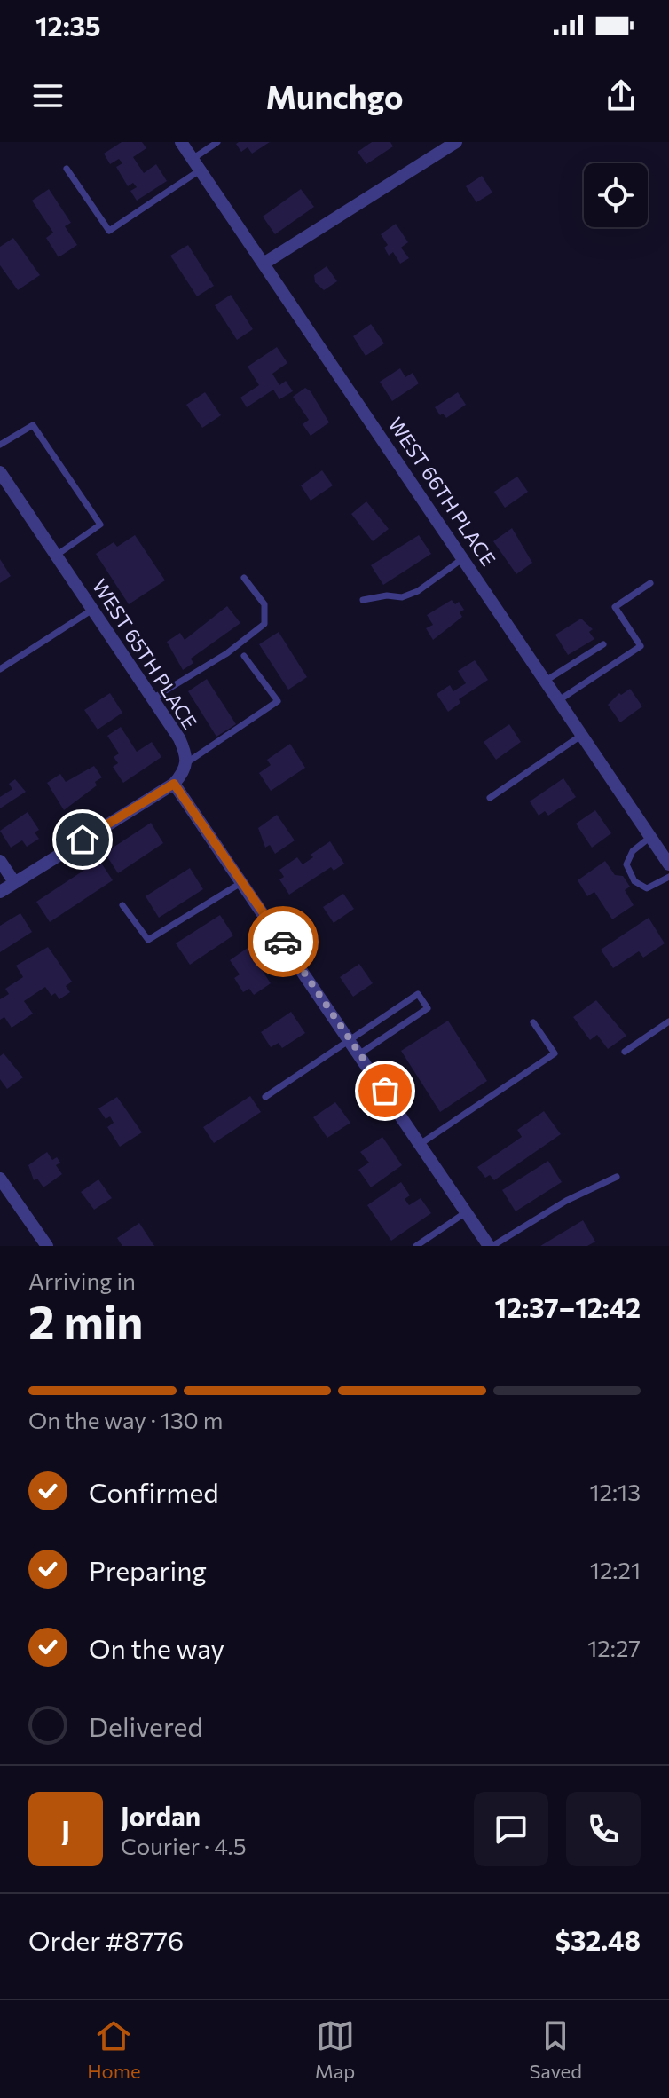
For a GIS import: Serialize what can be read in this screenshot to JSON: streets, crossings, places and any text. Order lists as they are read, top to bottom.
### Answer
{
  "streets": {
    "street": ["WEST 66TH PLACE", "WEST 65TH PLACE"]
  },
  "page": {
    "status": "12:35",
    "header": "Munchgo",
    "heading": ["2 min", "Arriving in", "12:37–12:42"],
    "panel": [
      "Jordan",
      "Courier · 4.5",
      "Order #8776",
      "$32.48"
    ],
    "bar": "On the way · 130 m",
    "list": [
      ["Confirmed", "12:13"],
      ["Preparing", "12:21"],
      ["On the way", "12:27"],
      "Delivered"
    ],
    "round": "J",
    "tabs": ["Home", "Map", "Saved"]
  }
}
